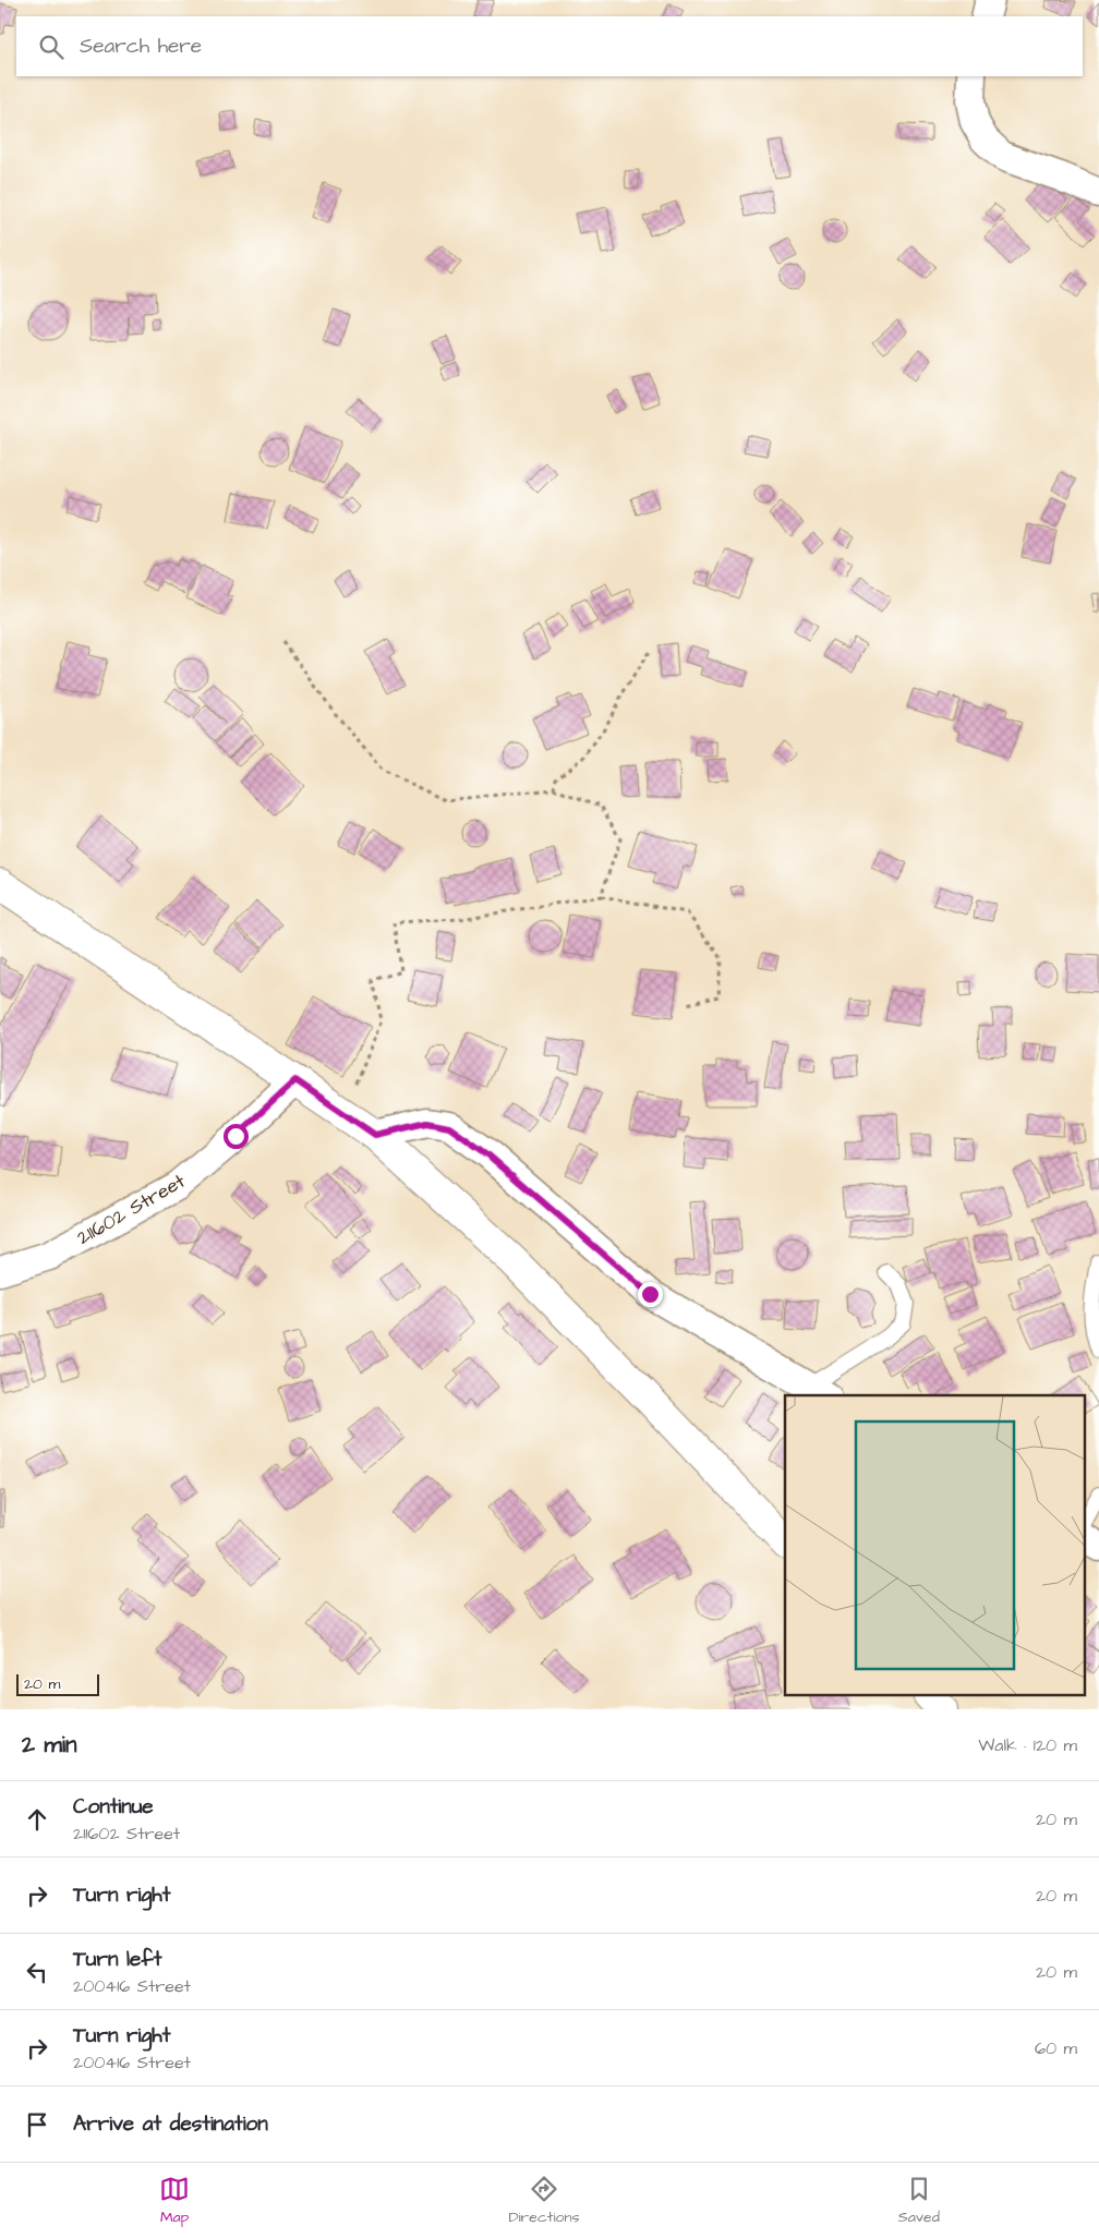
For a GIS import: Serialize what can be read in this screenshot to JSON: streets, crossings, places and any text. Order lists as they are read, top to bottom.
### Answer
{
  "streets": {
    "street": ["211602 Street"]
  },
  "scale_bar": "20 m",
  "page": {
    "search": "Search here",
    "scale": "20 m",
    "heading": ["2 min", "Walk · 120 m"],
    "list": [
      ["Continue", "211602 Street", "20 m"],
      ["Turn right", "20 m"],
      ["Turn left", "200416 Street", "20 m"],
      ["Turn right", "200416 Street", "60 m"],
      "Arrive at destination"
    ],
    "nav": ["Map", "Directions", "Saved"]
  }
}
